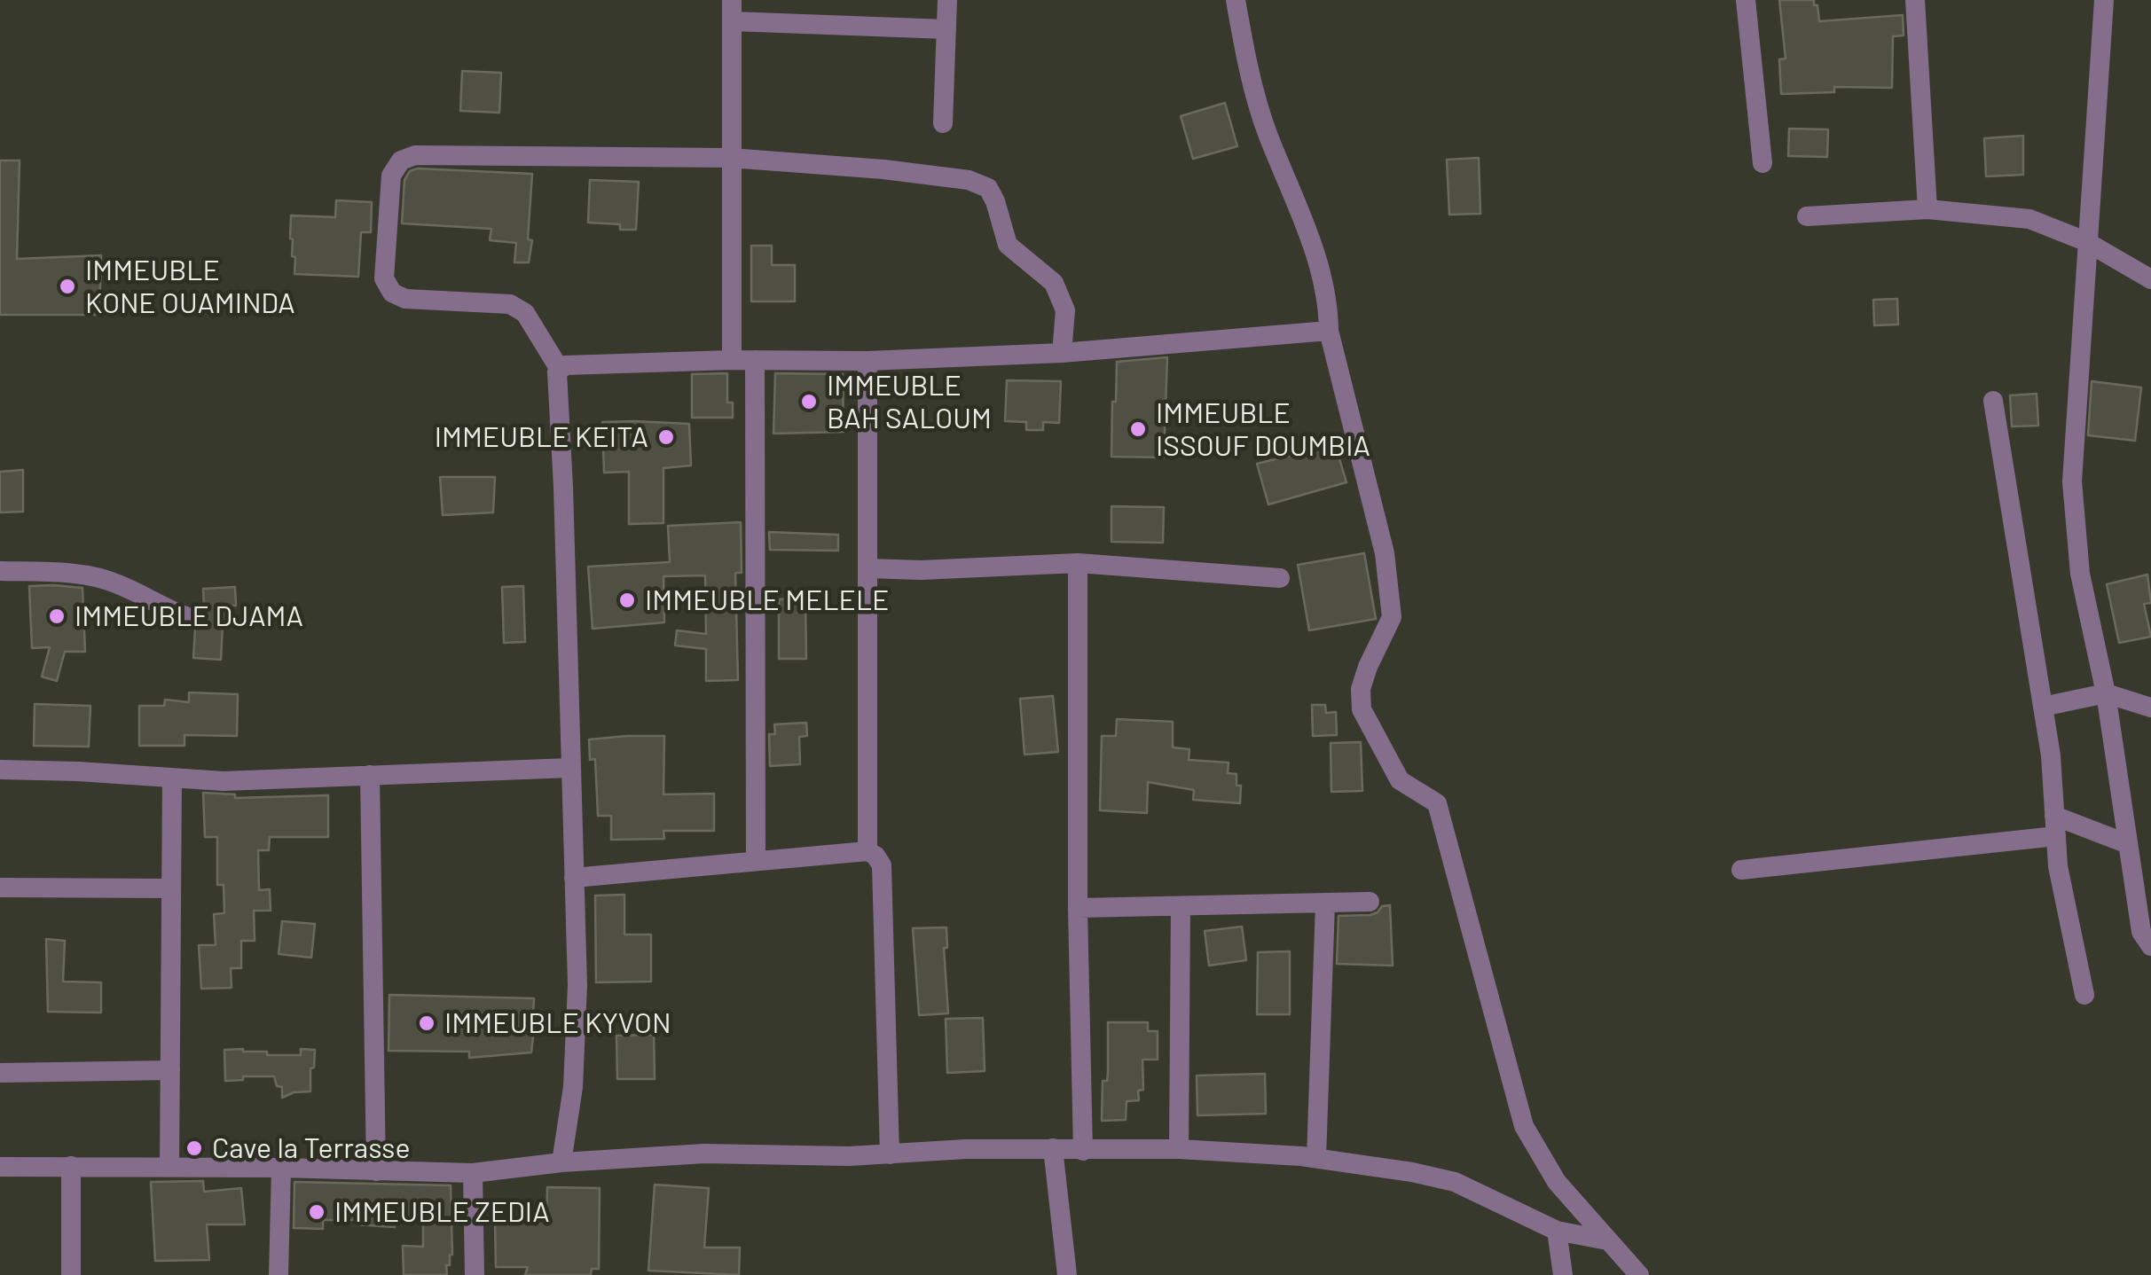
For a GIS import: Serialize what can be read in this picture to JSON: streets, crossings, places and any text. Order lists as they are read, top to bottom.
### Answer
{
  "places": [
    "IMMEUBLE KONE OUAMINDA",
    "IMMEUBLE BAH SALOUM",
    "IMMEUBLE ISSOUF DOUMBIA",
    "IMMEUBLE KEITA",
    "IMMEUBLE MELELE",
    "IMMEUBLE DJAMA",
    "IMMEUBLE KYVON",
    "Cave la Terrasse",
    "IMMEUBLE ZEDIA"
  ]
}
